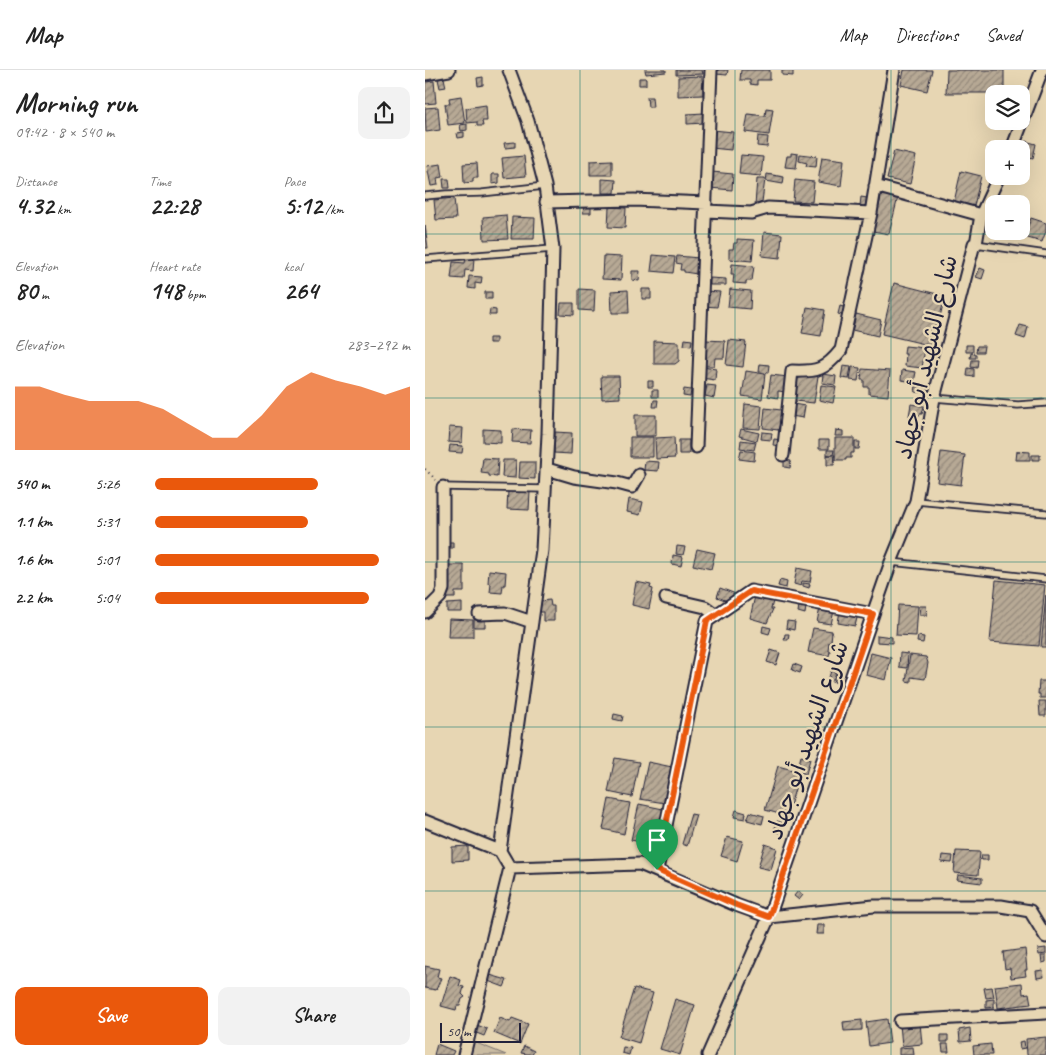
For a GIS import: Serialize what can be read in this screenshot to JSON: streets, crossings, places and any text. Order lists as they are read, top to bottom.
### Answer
{
  "streets": {
    "street": ["شارع الشهيد أبو جهاد"]
  },
  "scale_bar": "50 m",
  "page": {
    "header": "Map",
    "nav": ["Map", "Directions", "Saved"],
    "heading": ["Morning run", "09:42 · 8 × 540 m"],
    "map_buttons": ["+", "−"],
    "stats": [
      ["Distance", "4.32 km"],
      ["Time", "22:28"],
      ["Pace", "5:12 /km"],
      ["Elevation", "80 m"],
      ["Heart rate", "148 bpm"],
      ["kcal", "264"]
    ],
    "chart": ["Elevation", "283–292 m"],
    "list": [
      {
        "name": "540 m",
        "note": "5:26"
      },
      {
        "name": "1.1 km",
        "note": "5:31"
      },
      {
        "name": "1.6 km",
        "note": "5:01"
      },
      {
        "name": "2.2 km",
        "note": "5:04"
      }
    ],
    "buttons": ["Save", "Share"],
    "scale": "50 m"
  }
}
